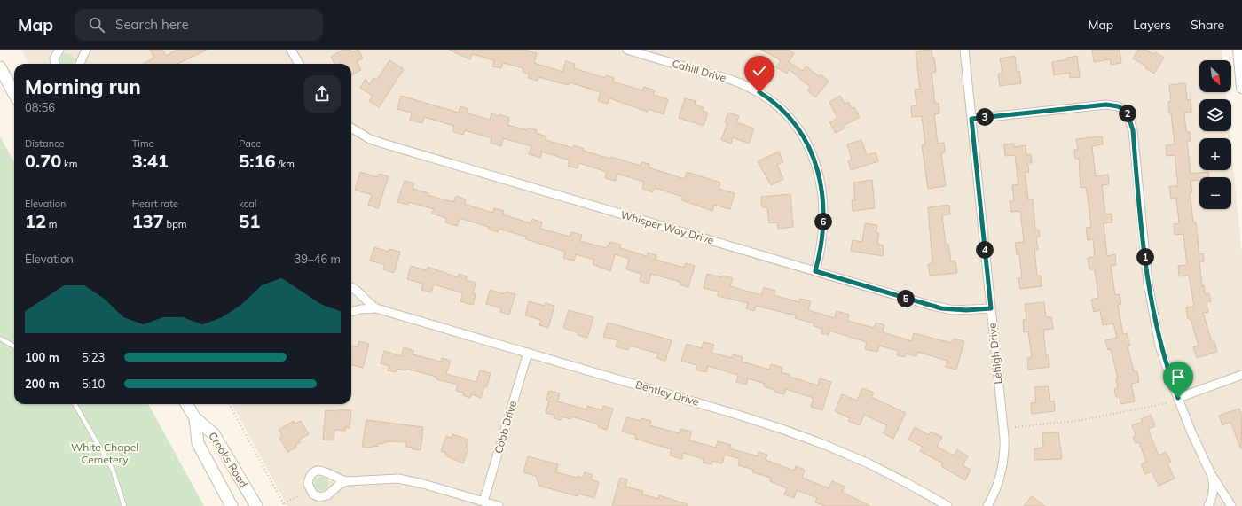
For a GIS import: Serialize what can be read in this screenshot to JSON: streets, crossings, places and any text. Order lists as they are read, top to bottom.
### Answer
{
  "streets": {
    "main road": ["Crooks Road"],
    "street": [
      "Cahill Drive",
      "Whisper Way Drive",
      "Lehigh Drive",
      "Bentley Drive",
      "Cobb Drive"
    ]
  },
  "crossings": [
    ["Cahill Drive", "Whisper Way Drive"],
    ["Whisper Way Drive", "Lehigh Drive"],
    ["Bentley Drive", "Cobb Drive"]
  ],
  "parks": ["White Chapel Cemetery"],
  "north": "bottom right",
  "page": {
    "header": "Map",
    "search": "Search here",
    "nav": ["Map", "Layers", "Share"],
    "map_buttons": ["+", "−"],
    "heading": ["Morning run", "08:56"],
    "pins": [
      "2",
      "3",
      "6",
      "4",
      "1",
      "5"
    ],
    "stats": [
      ["Distance", "0.70 km"],
      ["Time", "3:41"],
      ["Pace", "5:16 /km"],
      ["Elevation", "12 m"],
      ["Heart rate", "137 bpm"],
      ["kcal", "51"]
    ],
    "chart": ["Elevation", "39–46 m"],
    "list": [
      {
        "name": "100 m",
        "note": "5:23"
      },
      {
        "name": "200 m",
        "note": "5:10"
      }
    ]
  }
}
